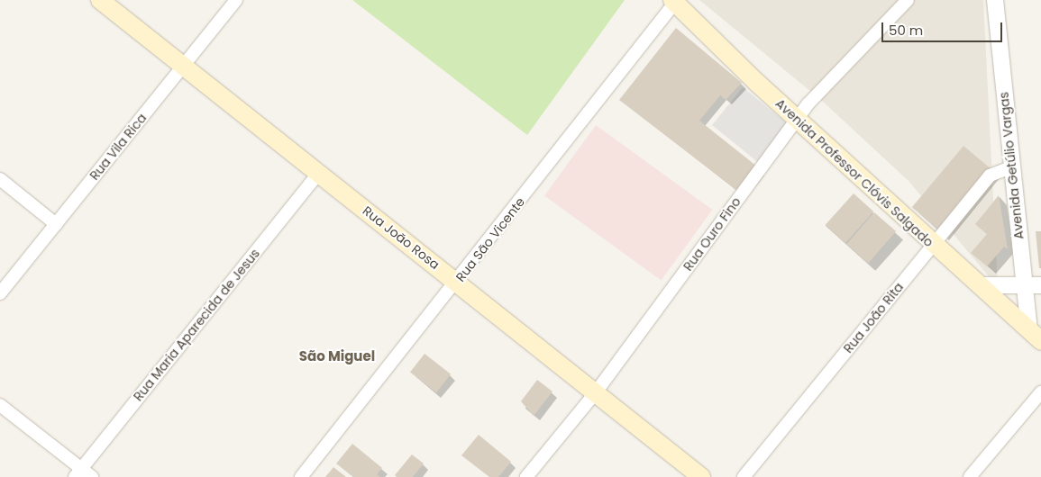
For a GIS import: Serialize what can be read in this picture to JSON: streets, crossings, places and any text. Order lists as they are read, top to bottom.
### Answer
{
  "streets": {
    "main road": ["Avenida Professor Clóvis Salgado", "Rua João Rosa"],
    "street": [
      "Rua Vila Rica",
      "Avenida Getúlio Vargas",
      "Rua Ouro Fino",
      "Rua São Vicente",
      "Rua João Rita",
      "Rua Maria Aparecida de Jesus"
    ]
  },
  "crossings": [
    ["Rua Vila Rica", "Rua João Rosa"],
    ["Avenida Getúlio Vargas", "Avenida Professor Clóvis Salgado"],
    ["Avenida Getúlio Vargas", "Rua João Rita"],
    ["Avenida Professor Clóvis Salgado", "Rua Ouro Fino"],
    ["Avenida Professor Clóvis Salgado", "Rua São Vicente"],
    ["Avenida Professor Clóvis Salgado", "Rua João Rita"],
    ["Rua Ouro Fino", "Rua João Rosa"],
    ["Rua João Rosa", "Rua São Vicente"],
    ["Rua João Rosa", "Rua Maria Aparecida de Jesus"]
  ],
  "districts": ["São Miguel"],
  "scale_bar": "50 m"
}
